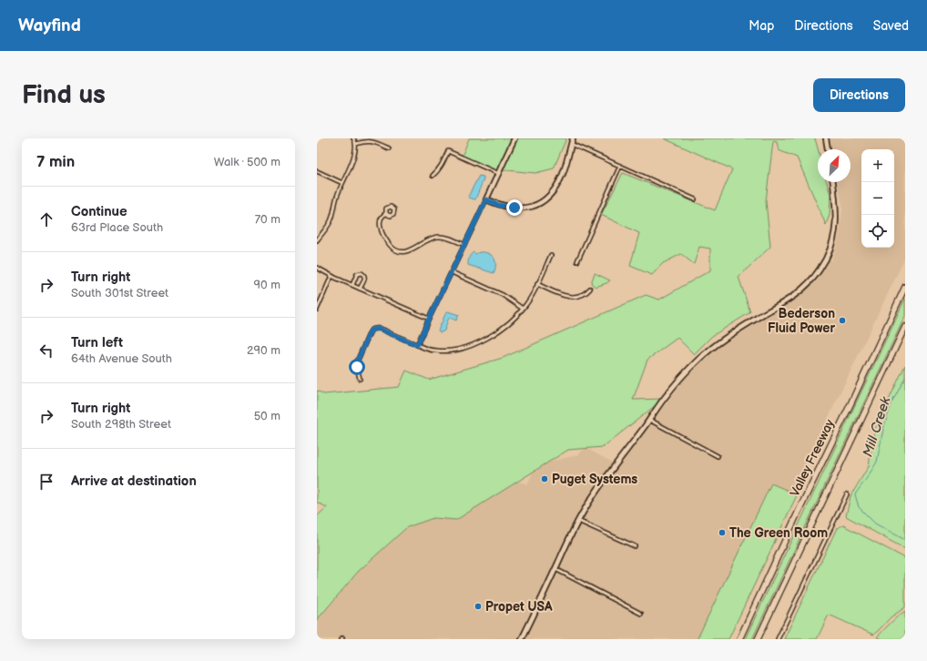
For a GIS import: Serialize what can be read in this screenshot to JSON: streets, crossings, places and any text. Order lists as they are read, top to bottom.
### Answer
{
  "streets": {
    "highway": ["Valley Freeway"]
  },
  "water": ["Mill Creek"],
  "places": [
    "Bederson Fluid Power",
    "Puget Systems",
    "The Green Room",
    "Propet USA"
  ],
  "north": "top right",
  "page": {
    "header": "Wayfind",
    "nav": ["Map", "Directions", "Saved"],
    "buttons": "Directions",
    "title": "Find us",
    "heading": ["7 min", "Walk · 500 m"],
    "map_buttons": ["+", "−"],
    "list": [
      ["Continue", "63rd Place South", "70 m"],
      ["Turn right", "South 301st Street", "90 m"],
      ["Turn left", "64th Avenue South", "290 m"],
      ["Turn right", "South 298th Street", "50 m"],
      "Arrive at destination"
    ]
  }
}
